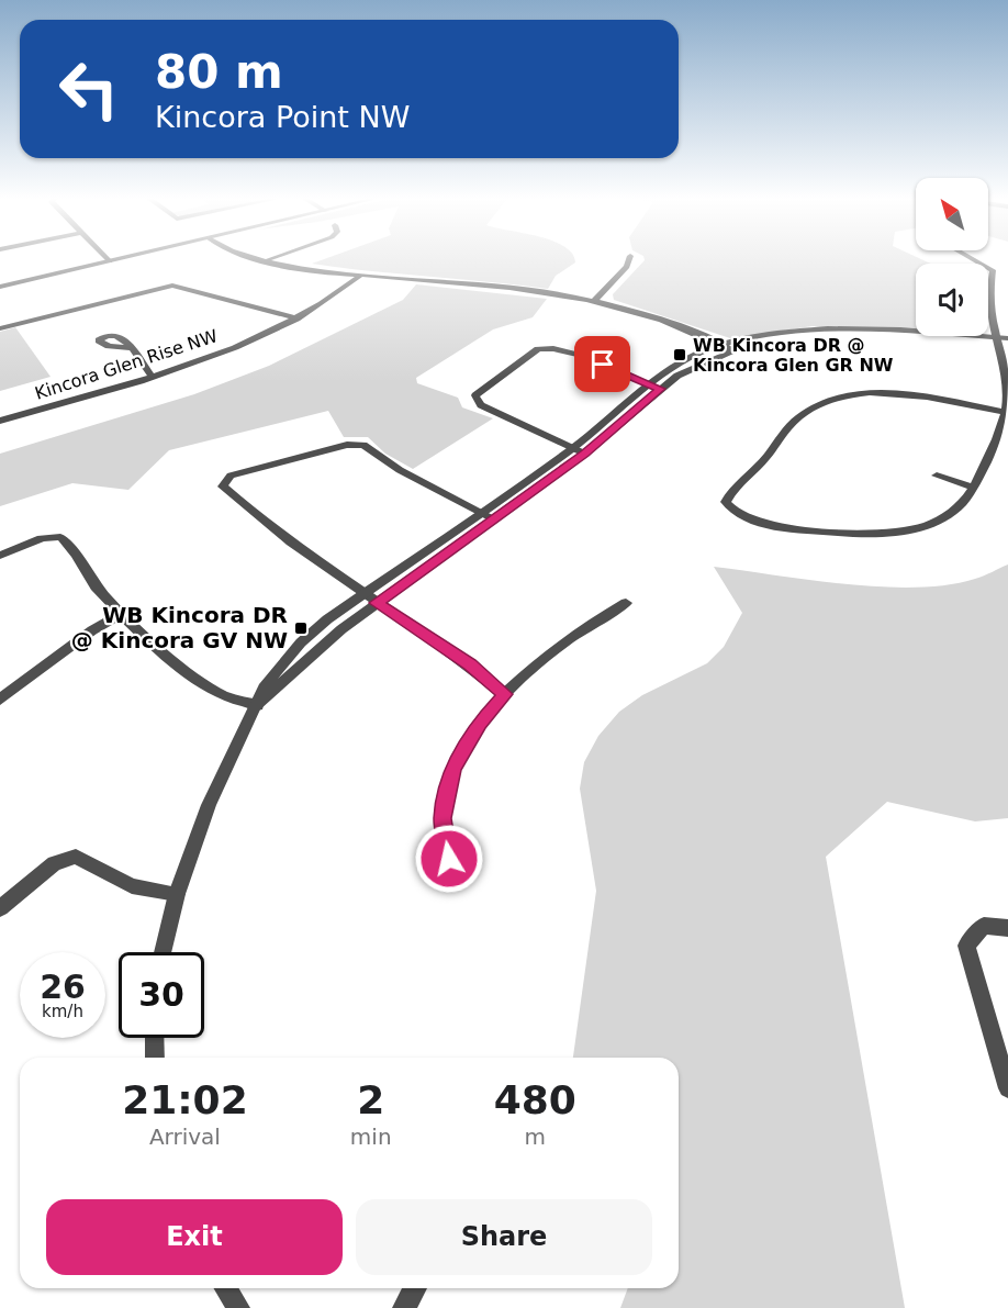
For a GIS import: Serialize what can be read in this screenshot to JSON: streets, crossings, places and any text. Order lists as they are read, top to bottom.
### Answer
{
  "streets": {
    "street": ["Kincora Glen Rise NW"]
  },
  "places": {
    "transit": ["WB Kincora DR @ Kincora Glen GR NW", "WB Kincora DR @ Kincora GV NW"]
  },
  "north": "top left",
  "page": {
    "turn": ["80 m", "Kincora Point NW"],
    "speed": "26 km/h",
    "limit": "30",
    "eta": [
      "21:02",
      "Arrival",
      "2",
      "min",
      "480",
      "m"
    ],
    "buttons": ["Exit", "Share"]
  }
}
